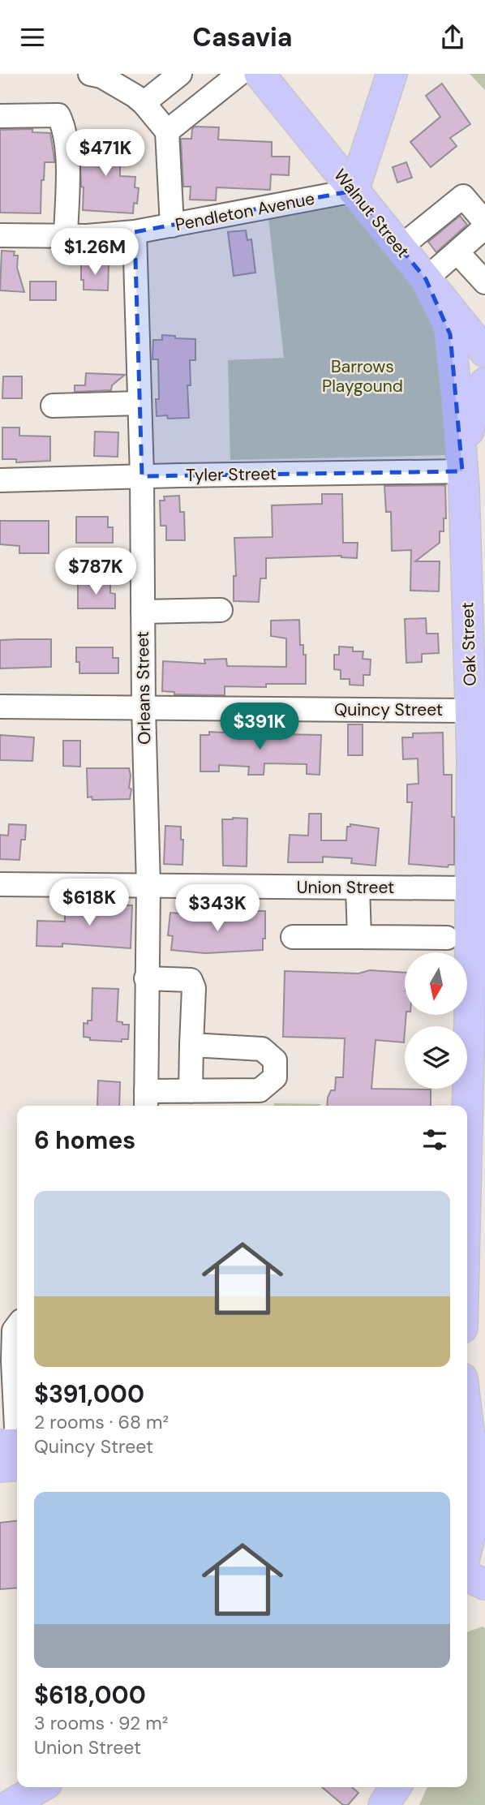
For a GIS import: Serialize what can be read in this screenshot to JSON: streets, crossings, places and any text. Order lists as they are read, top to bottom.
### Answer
{
  "streets": {
    "main road": ["Walnut Street", "Oak Street"],
    "street": [
      "Pendleton Avenue",
      "Tyler Street",
      "Orleans Street",
      "Quincy Street",
      "Union Street"
    ]
  },
  "crossings": [
    ["Pendleton Avenue", "Walnut Street"],
    ["Pendleton Avenue", "Orleans Street"],
    ["Walnut Street", "Oak Street"],
    ["Tyler Street", "Oak Street"],
    ["Tyler Street", "Orleans Street"],
    ["Oak Street", "Quincy Street"],
    ["Oak Street", "Union Street"],
    ["Orleans Street", "Quincy Street"],
    ["Orleans Street", "Union Street"]
  ],
  "parks": ["Barrows Playgound"],
  "north": "bottom",
  "page": {
    "header": "Casavia",
    "price": [
      "$471K",
      "$1.26M",
      "$787K",
      "$391K",
      "$618K",
      "$343K"
    ],
    "heading": "6 homes",
    "list": [
      {
        "name": "$391,000",
        "note": "2 rooms · 68 m² · Quincy Street"
      },
      {
        "name": "$618,000",
        "note": "3 rooms · 92 m² · Union Street"
      }
    ]
  }
}
